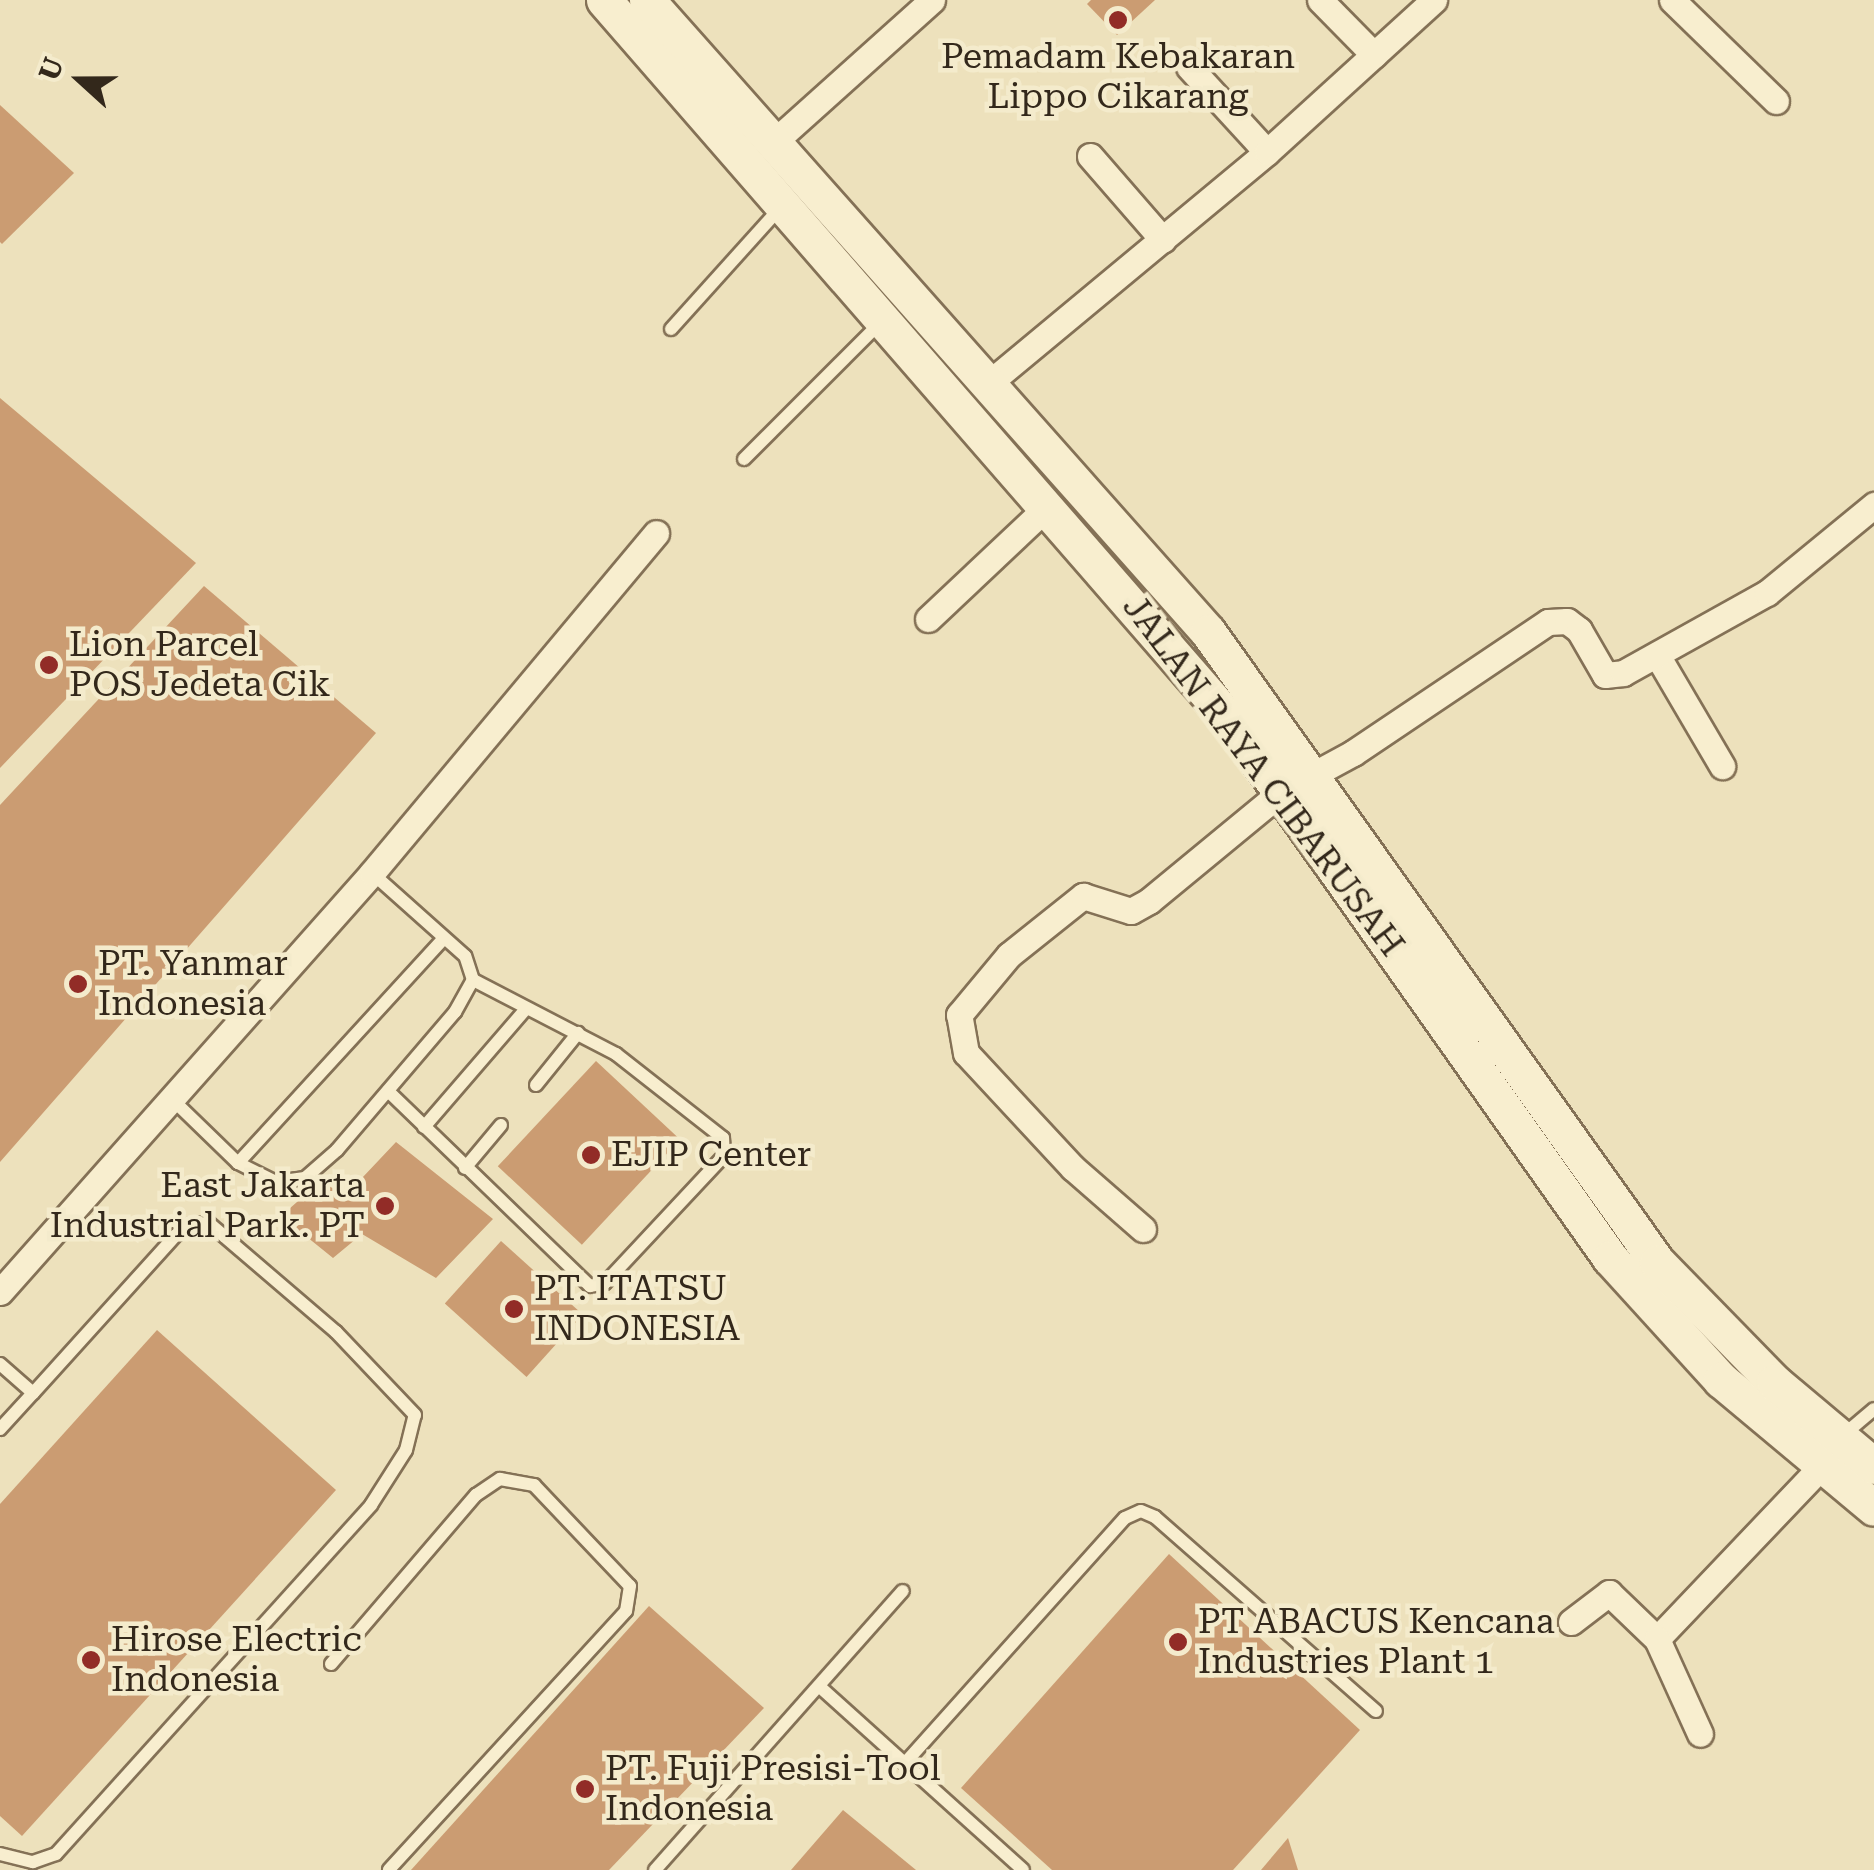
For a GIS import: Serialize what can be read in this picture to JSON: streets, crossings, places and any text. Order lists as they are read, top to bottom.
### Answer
{
  "streets": {
    "street": ["JALAN RAYA CIBARUSAH"]
  },
  "places": [
    "Pemadam Kebakaran Lippo Cikarang",
    "Lion Parcel POS Jedeta Cik",
    "PT. Yanmar Indonesia",
    "EJIP Center",
    "East Jakarta Industrial Park. PT",
    "PT. ITATSU INDONESIA",
    "PT ABACUS Kencana Industries Plant 1",
    "Hirose Electric Indonesia",
    "PT. Fuji Presisi-Tool Indonesia"
  ],
  "north": "left"
}
